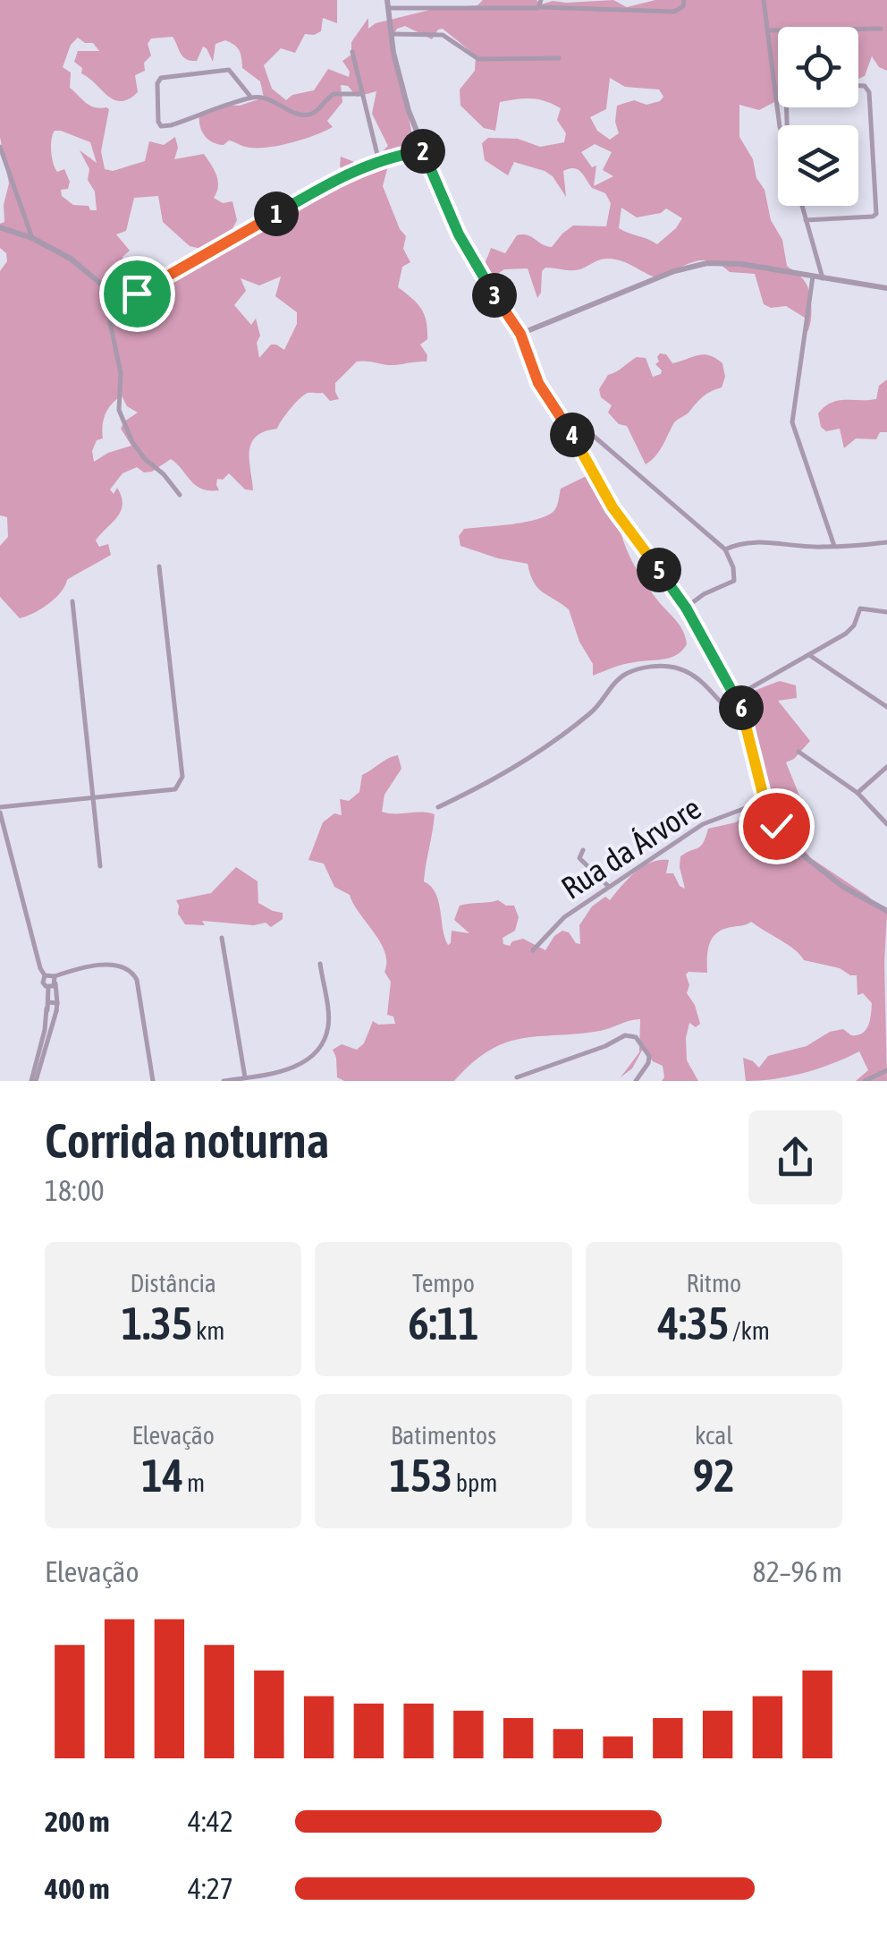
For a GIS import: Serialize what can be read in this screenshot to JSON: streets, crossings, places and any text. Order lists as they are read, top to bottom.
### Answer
{
  "streets": {
    "street": ["Rua da Árvore"]
  },
  "page": {
    "pins": [
      "2",
      "1",
      "3",
      "4",
      "5",
      "6"
    ],
    "heading": ["Corrida noturna", "18:00"],
    "stats": [
      ["Distância", "1.35 km"],
      ["Tempo", "6:11"],
      ["Ritmo", "4:35 /km"],
      ["Elevação", "14 m"],
      ["Batimentos", "153 bpm"],
      ["kcal", "92"]
    ],
    "chart": ["Elevação", "82–96 m"],
    "list": [
      {
        "name": "200 m",
        "note": "4:42"
      },
      {
        "name": "400 m",
        "note": "4:27"
      }
    ]
  }
}
